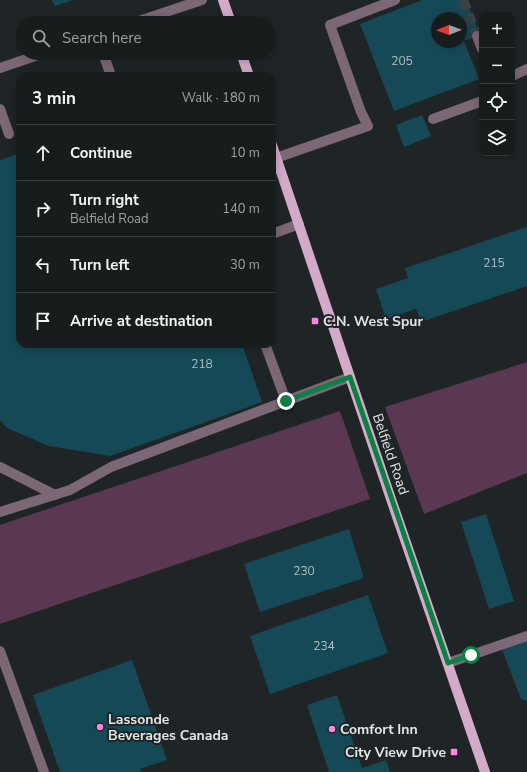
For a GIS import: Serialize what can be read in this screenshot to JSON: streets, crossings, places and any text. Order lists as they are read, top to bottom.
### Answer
{
  "streets": {
    "main road": ["Belfield Road"]
  },
  "places": {
    "transit": ["C.N. West Spur", "City View Drive"],
    "other": ["Lassonde Beverages Canada", "Comfort Inn"]
  },
  "house_numbers": [
    "205",
    "215",
    "218",
    "230",
    "234"
  ],
  "north": "left",
  "page": {
    "map_buttons": ["+", "−"],
    "search": "Search here",
    "heading": ["3 min", "Walk · 180 m"],
    "list": [
      ["Continue", "10 m"],
      ["Turn right", "Belfield Road", "140 m"],
      ["Turn left", "30 m"],
      "Arrive at destination"
    ]
  }
}
